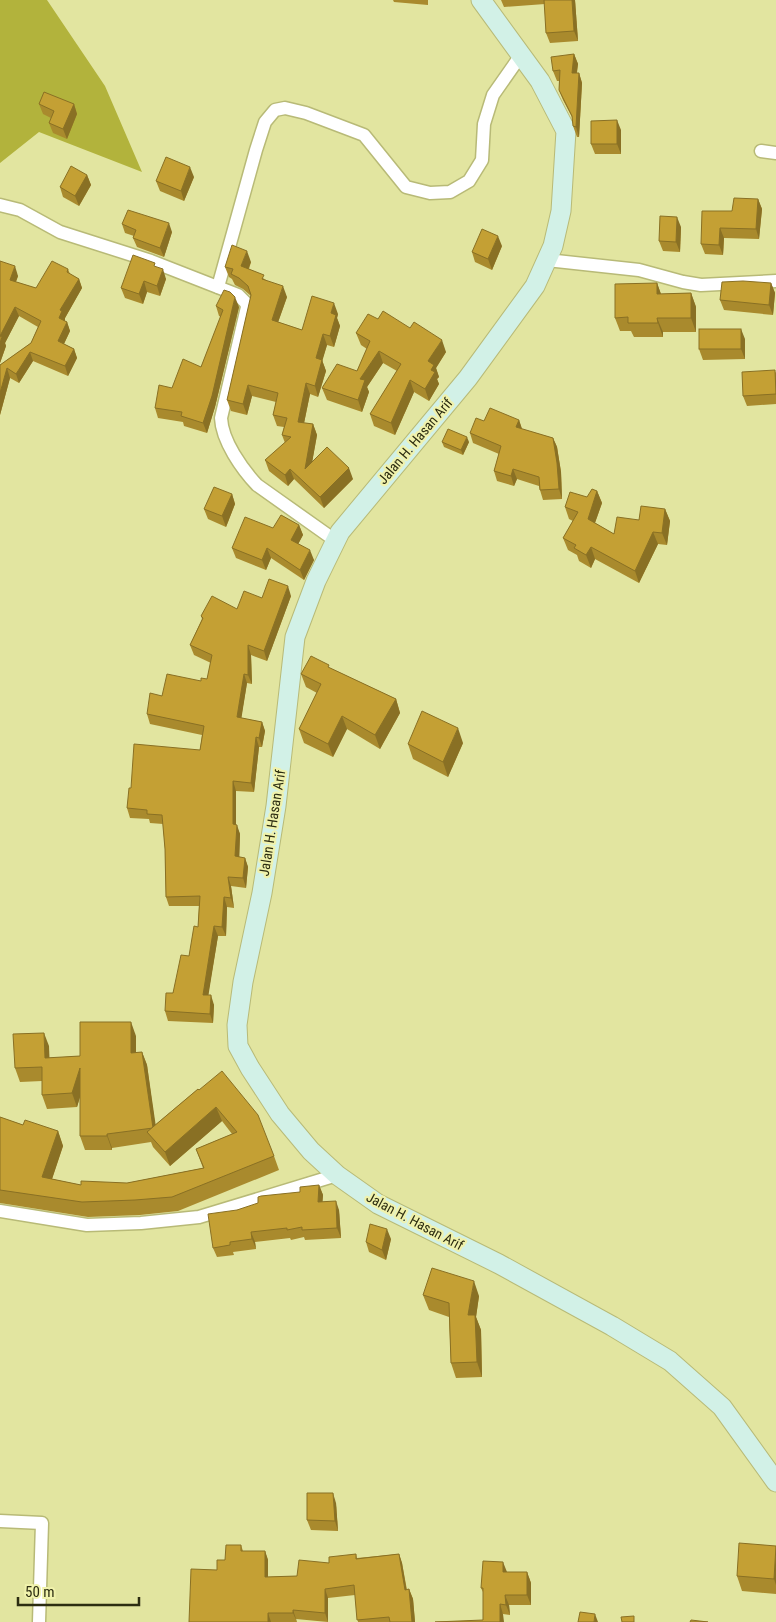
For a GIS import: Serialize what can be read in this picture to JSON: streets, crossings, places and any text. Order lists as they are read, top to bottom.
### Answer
{
  "streets": {
    "main road": ["Jalan H. Hasan Arif"]
  },
  "scale_bar": "50 m"
}
